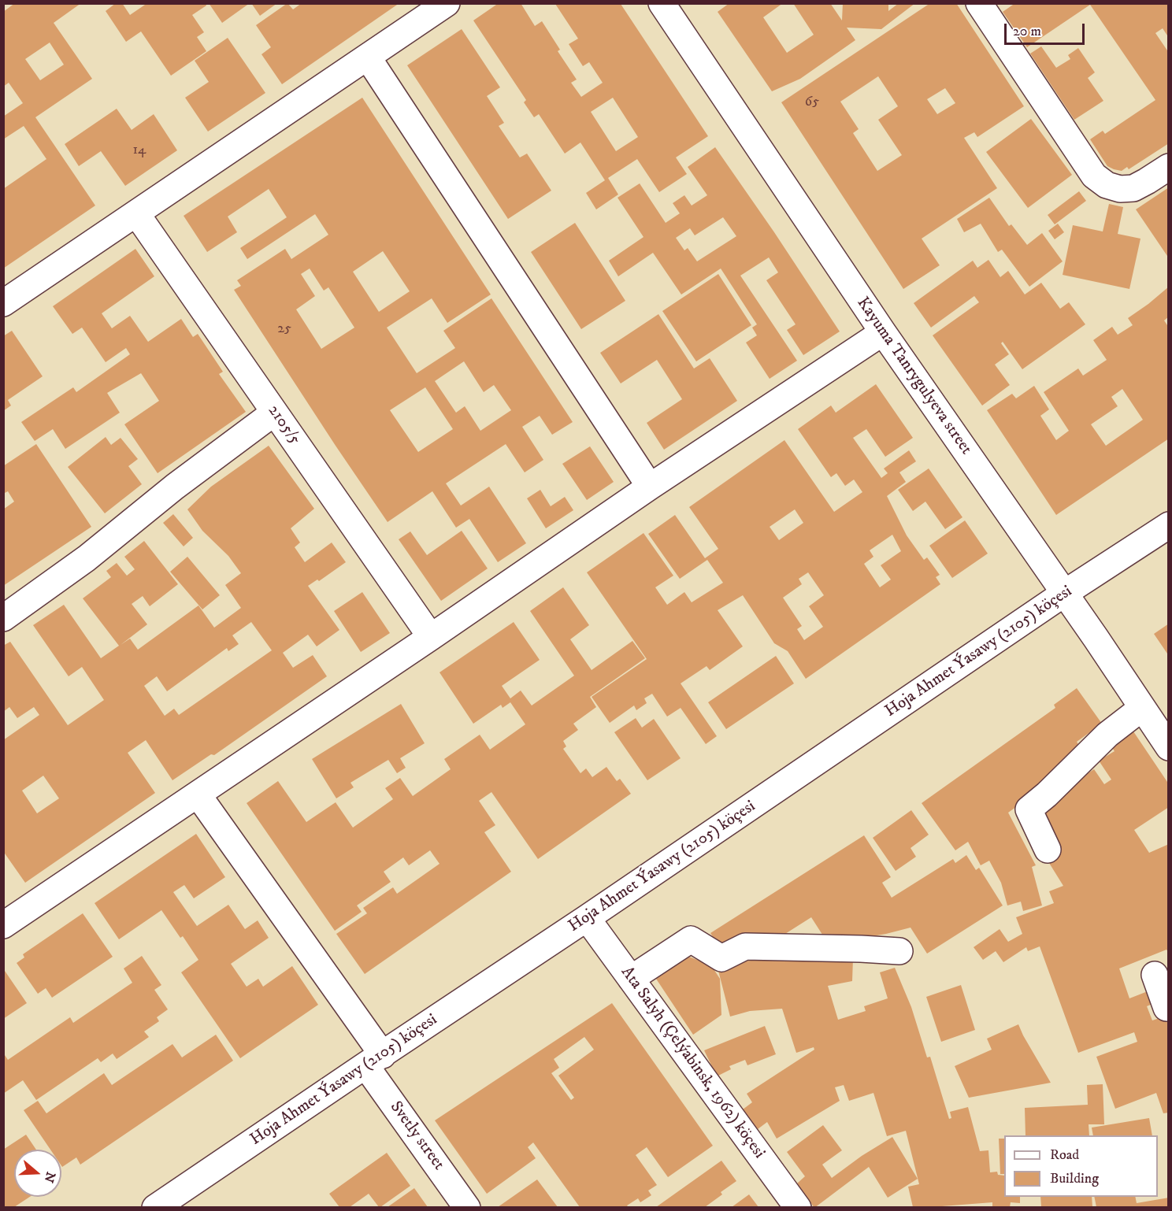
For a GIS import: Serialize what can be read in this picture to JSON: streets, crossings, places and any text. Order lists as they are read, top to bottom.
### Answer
{
  "streets": {
    "street": [
      "Kayuma Tanrygulyeva street",
      "2105/5",
      "Hoja Ahmet Ýasawy (2105) köçesi",
      "Ata Salyh (Çelýabinsk, 1962) köçesi",
      "Svetly street"
    ]
  },
  "crossings": [
    ["Kayuma Tanrygulyeva street", "Hoja Ahmet Ýasawy (2105) köçesi"],
    ["Hoja Ahmet Ýasawy (2105) köçesi", "Ata Salyh (Çelýabinsk, 1962) köçesi"],
    ["Hoja Ahmet Ýasawy (2105) köçesi", "Svetly street"]
  ],
  "house_numbers": ["65", "14", "25"],
  "legend": ["Road", "Building"],
  "scale_bar": "20 m",
  "north": "right"
}
